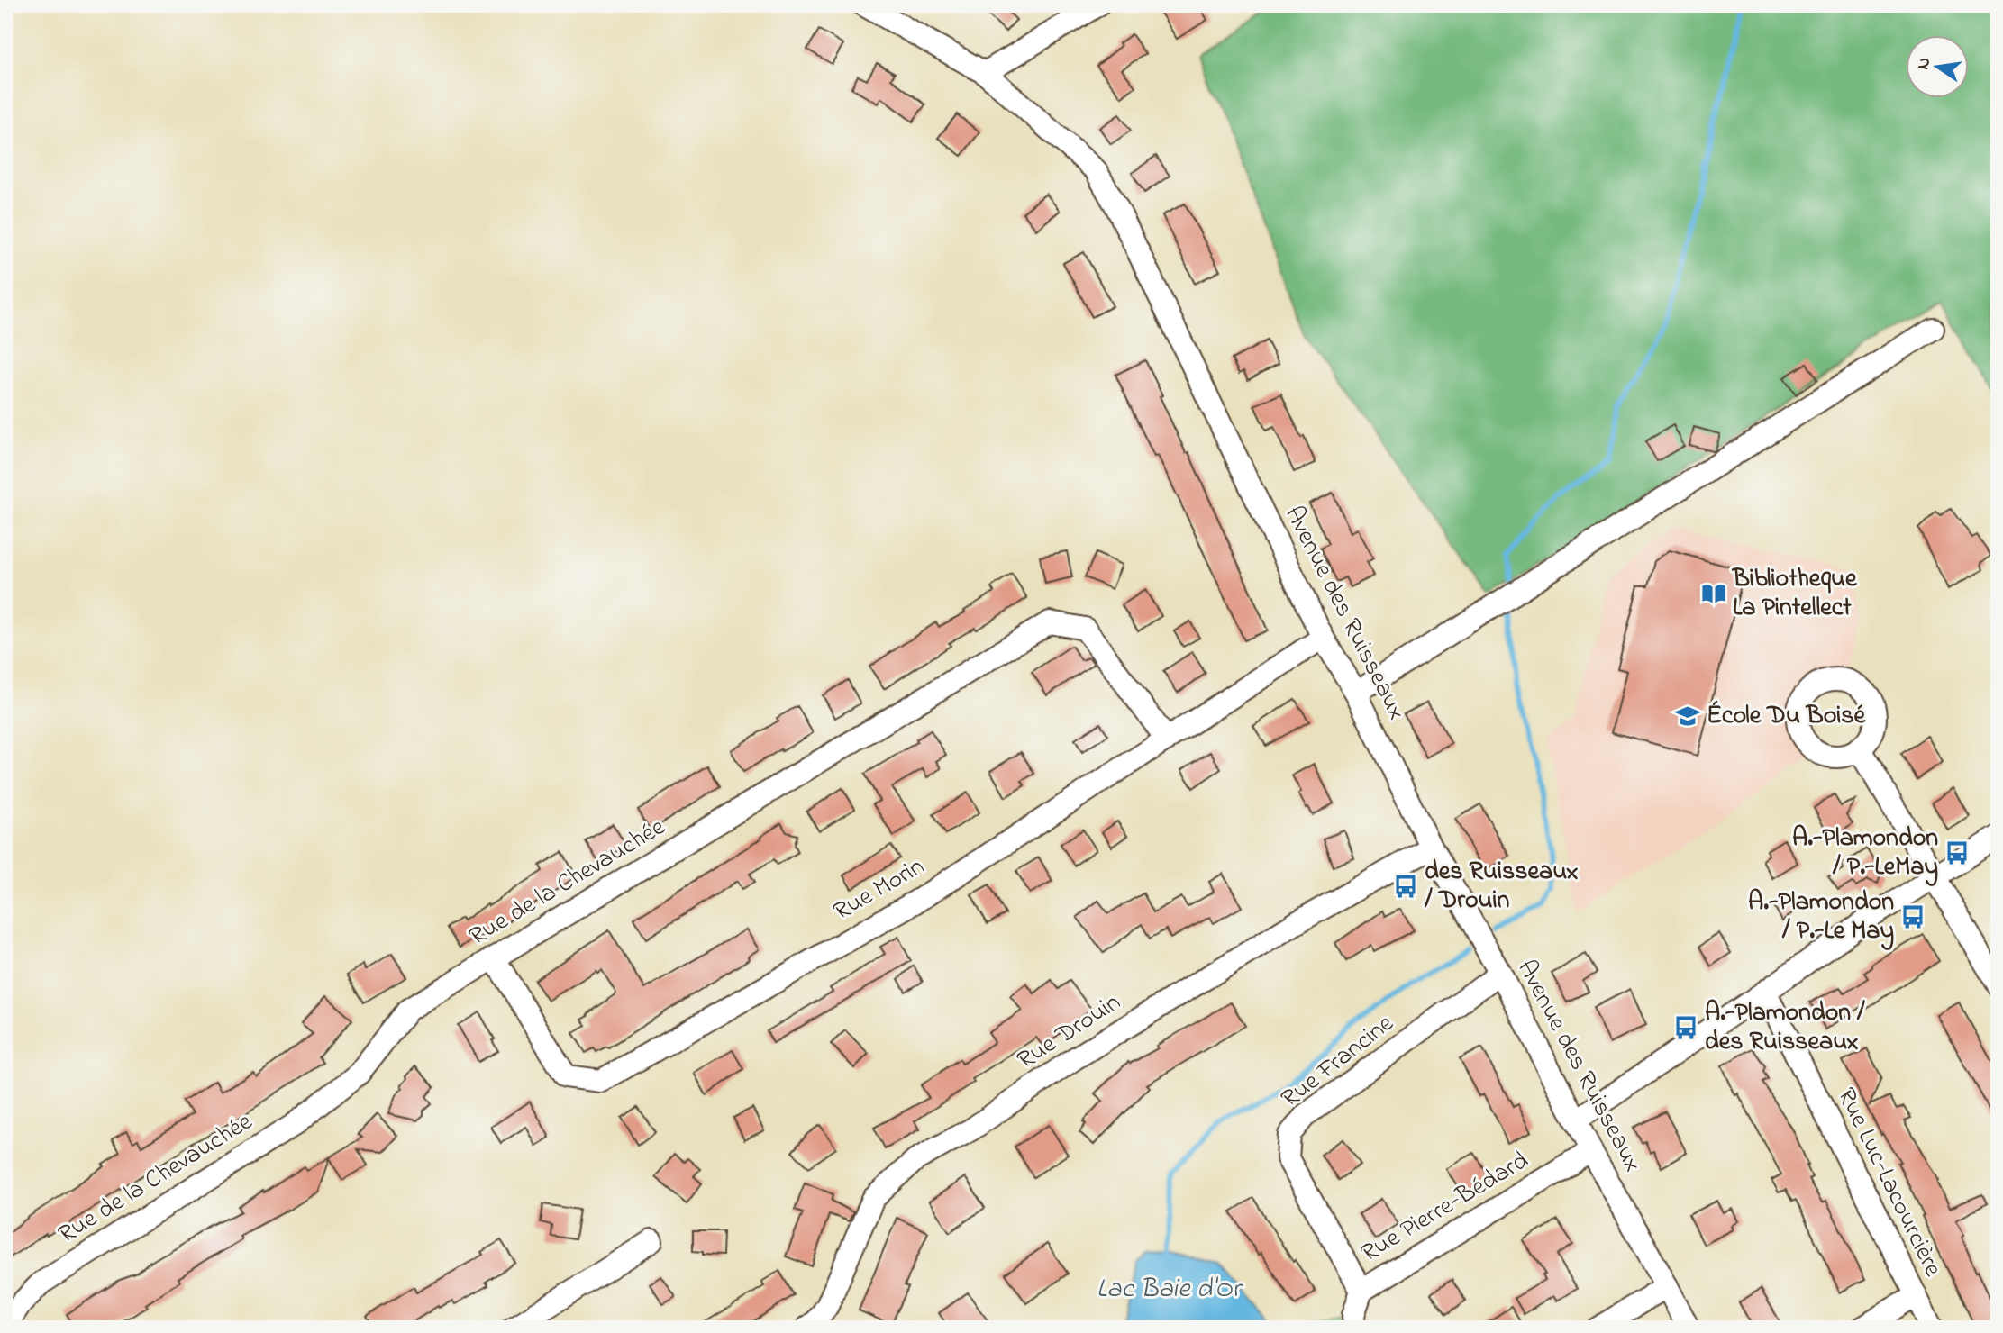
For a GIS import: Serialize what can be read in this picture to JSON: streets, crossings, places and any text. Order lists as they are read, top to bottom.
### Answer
{
  "streets": {
    "street": [
      "Avenue des Ruisseaux",
      "Rue de la Chevauchée",
      "Rue Morin",
      "Rue Drouin",
      "Rue Francine",
      "Rue Luc-Lacourcière",
      "Rue Pierre-Bédard"
    ]
  },
  "crossings": [
    ["Avenue des Ruisseaux", "Rue Morin"],
    ["Avenue des Ruisseaux", "Rue Drouin"],
    ["Avenue des Ruisseaux", "Rue Francine"],
    ["Avenue des Ruisseaux", "Rue Pierre-Bédard"],
    ["Rue de la Chevauchée", "Rue Morin"],
    ["Rue Francine", "Rue Pierre-Bédard"]
  ],
  "water": ["Lac Baie d'Or"],
  "places": {
    "library": ["Bibliotheque La Pintellect"],
    "school or university": ["École Du Boisé"],
    "bus stop": [
      "A.-Plamondon / P.-LeMay",
      "des Ruisseaux / Drouin",
      "A.-Plamondon / P.-Le May",
      "A.-Plamondon / des Ruisseaux"
    ]
  },
  "north": "left"
}
